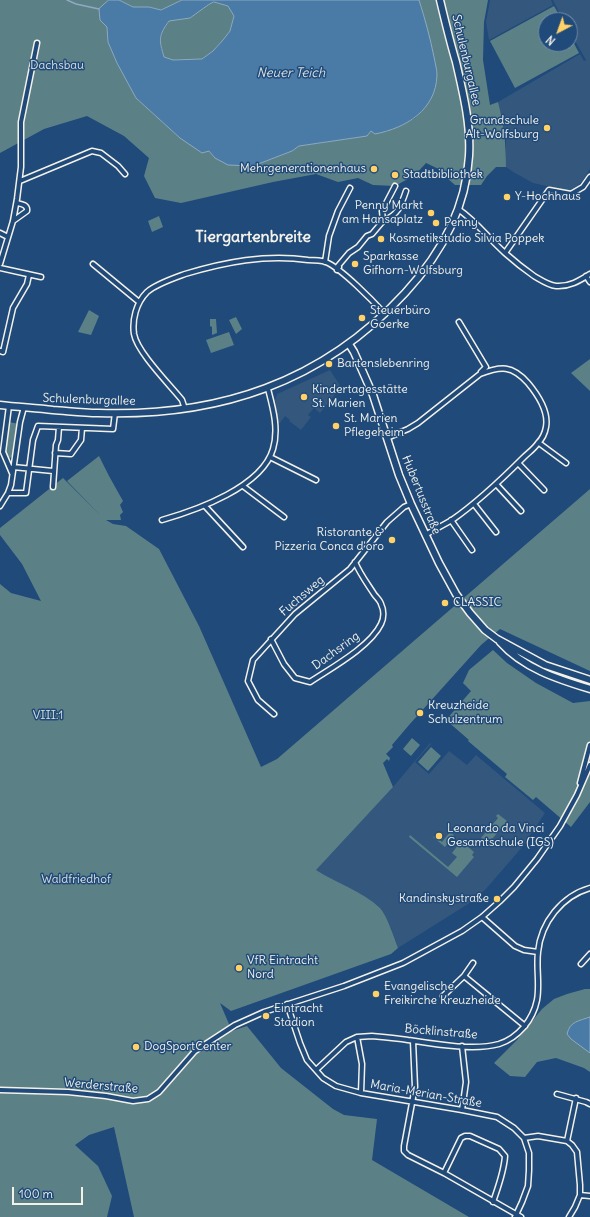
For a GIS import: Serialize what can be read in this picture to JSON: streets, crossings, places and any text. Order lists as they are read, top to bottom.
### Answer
{
  "streets": {
    "street": [
      "Schulenburgallee",
      "Hubertusstraße",
      "Fuchsweg",
      "Dachsring",
      "Böcklinstraße",
      "Werderstraße",
      "Maria-Merian-Straße"
    ]
  },
  "crossings": [
    ["Schulenburgallee", "Hubertusstraße"],
    ["Hubertusstraße", "Fuchsweg"],
    ["Fuchsweg", "Dachsring"],
    ["Werderstraße", "Maria-Merian-Straße"]
  ],
  "districts": ["Tiergartenbreite"],
  "water": ["Neuer Teich"],
  "parks": ["Dachsbau", "VIII:1", "Waldfriedhof"],
  "places": [
    "Grundschule Alt-Wolfsburg",
    "Mehrgenerationenhaus",
    "Stadtbibliothek",
    "Y-Hochhaus",
    "Penny Markt am Hansaplatz",
    "Penny",
    "Kosmetikstudio Silvia Poppek",
    "Sparkasse Gifhorn-Wolfsburg",
    "Steuerbüro Goerke",
    "Bartenslebenring",
    "Kindertagesstätte St. Marien",
    "St. Marien Pflegeheim",
    "Ristorante & Pizzeria Conca d'oro",
    "CLASSIC",
    "Kreuzheide Schulzentrum",
    "Leonardo da Vinci Gesamtschule (IGS)",
    "Kandinskystraße",
    "VfR Eintracht Nord",
    "Evangelische Freikirche Kreuzheide",
    "Eintracht Stadion",
    "DogSportCenter"
  ],
  "scale_bar": "100 m",
  "north": "bottom left"
}
